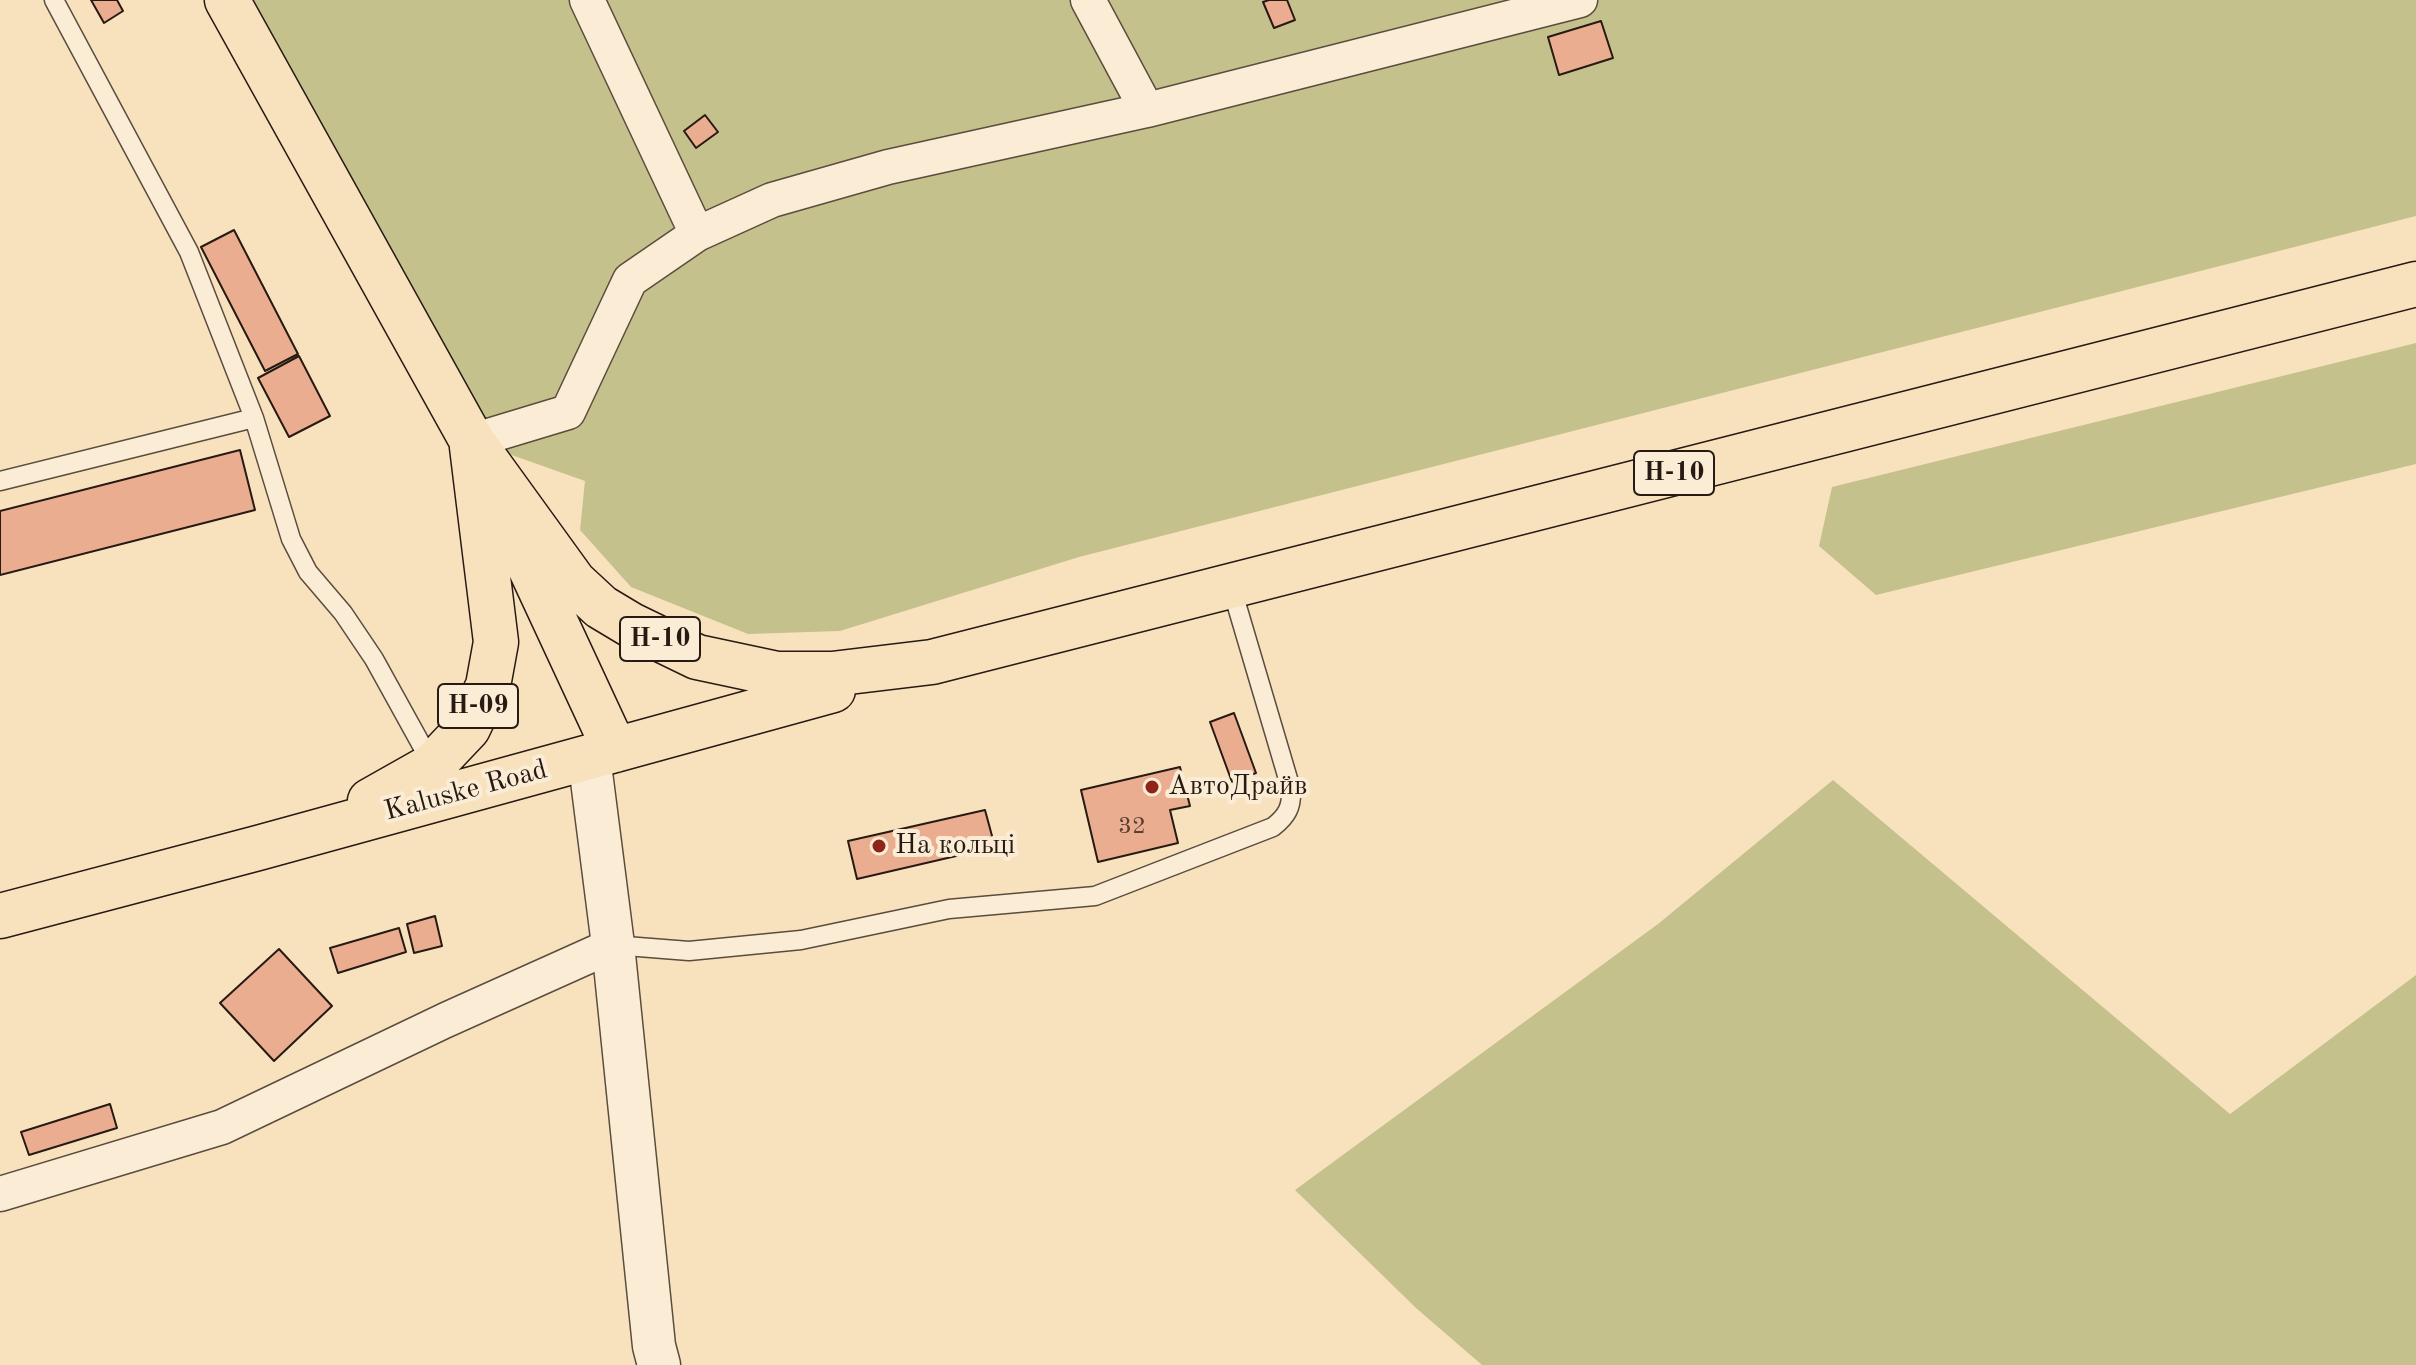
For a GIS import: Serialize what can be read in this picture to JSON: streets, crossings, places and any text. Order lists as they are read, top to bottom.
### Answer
{
  "streets": {
    "main road": ["Н-10", "Н-09", "Kaluske Road"]
  },
  "crossings": [
    ["Н-10", "Н-09"],
    ["Н-10", "Kaluske Road"],
    ["Н-09", "Kaluske Road"]
  ],
  "places": ["АвтоДрайв", "На кольці"],
  "house_numbers": ["32"]
}
